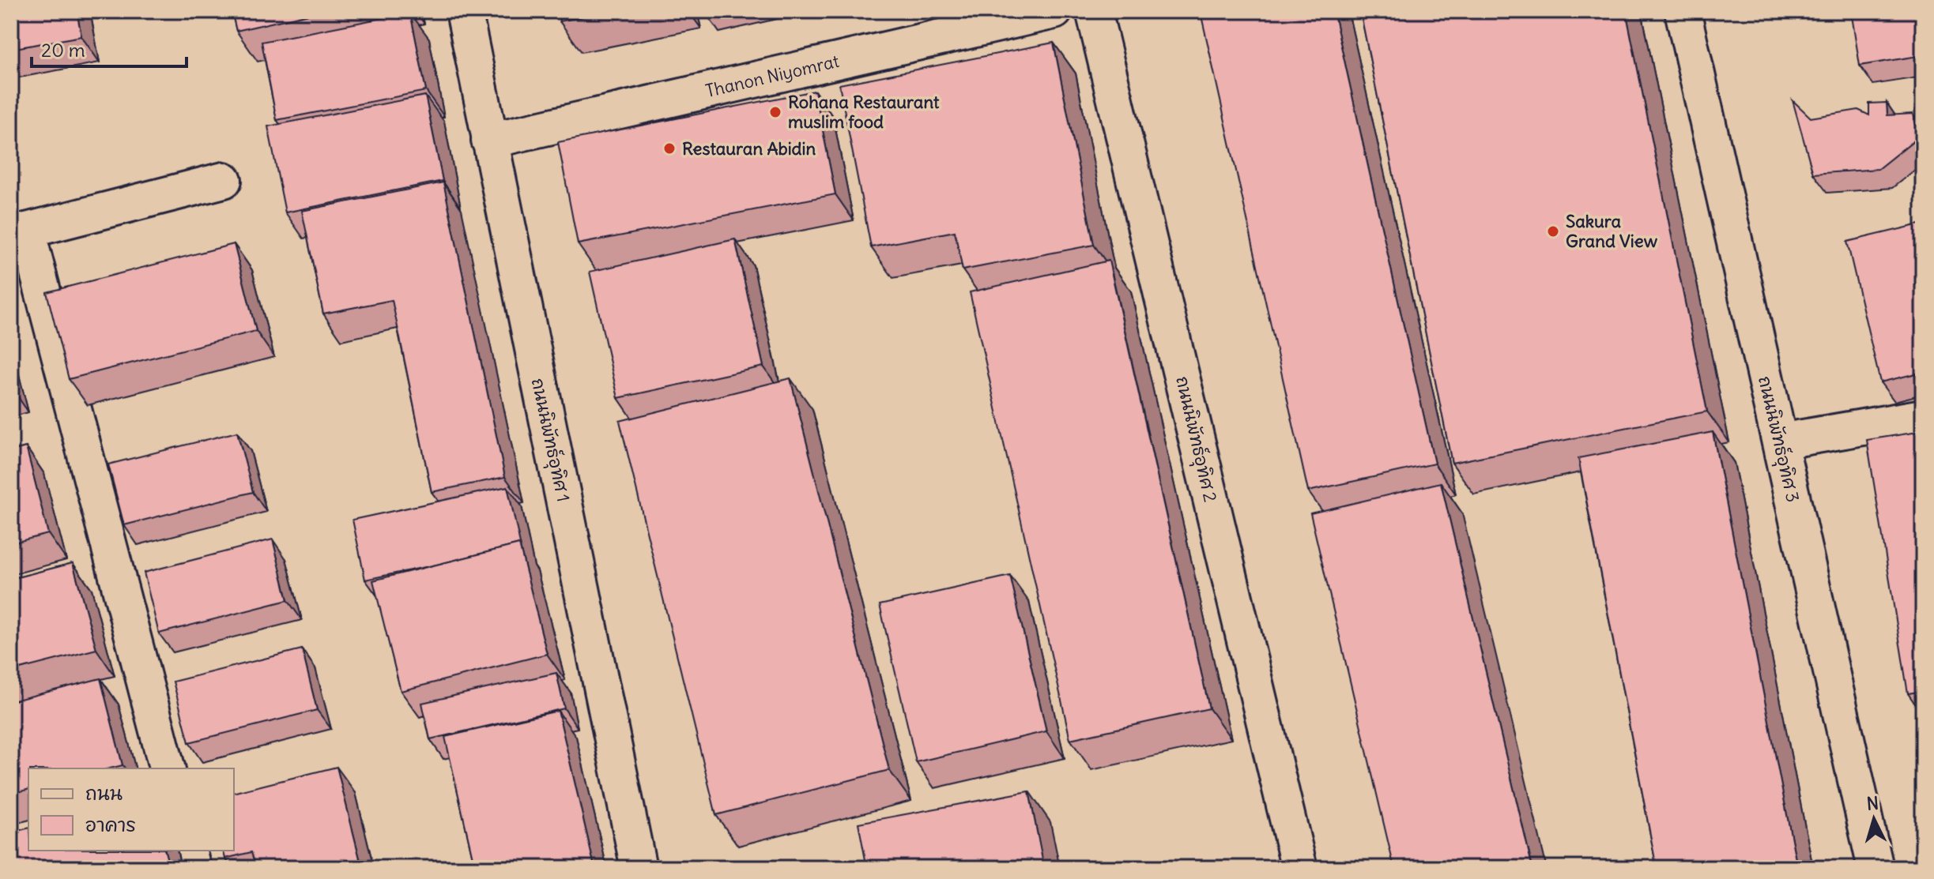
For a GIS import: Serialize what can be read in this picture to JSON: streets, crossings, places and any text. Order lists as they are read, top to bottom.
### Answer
{
  "streets": {
    "street": [
      "Thanon Niyomrat",
      "ถนนนิพัทธ์อุทิศ 2",
      "ถนนนิพัทธ์อุทิศ 3",
      "ถนนนิพัทธ์อุทิศ 1"
    ]
  },
  "crossings": [
    ["Thanon Niyomrat", "ถนนนิพัทธ์อุทิศ 1"]
  ],
  "places": ["Rohana Restaurant muslim food", "Restauran Abidin", "Sakura Grand View"],
  "legend": ["ถนน", "อาคาร"],
  "scale_bar": "20 m",
  "north": "top"
}
